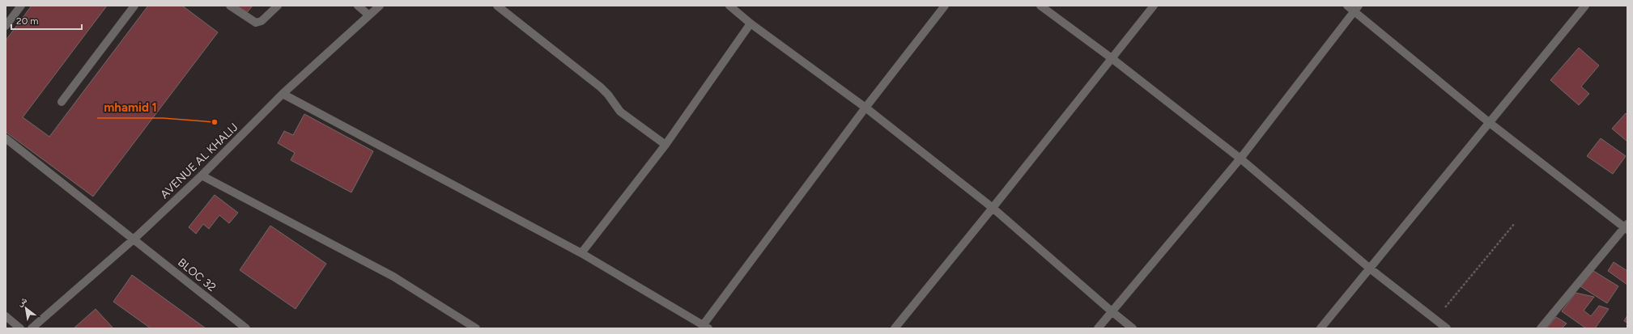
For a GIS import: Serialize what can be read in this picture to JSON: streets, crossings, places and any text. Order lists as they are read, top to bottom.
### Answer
{
  "streets": {
    "street": ["AVENUE AL KHALIJ", "BLOC 32"]
  },
  "crossings": [
    ["AVENUE AL KHALIJ", "BLOC 32"]
  ],
  "places": ["mhamid 1"],
  "scale_bar": "20 m",
  "north": "top left"
}
